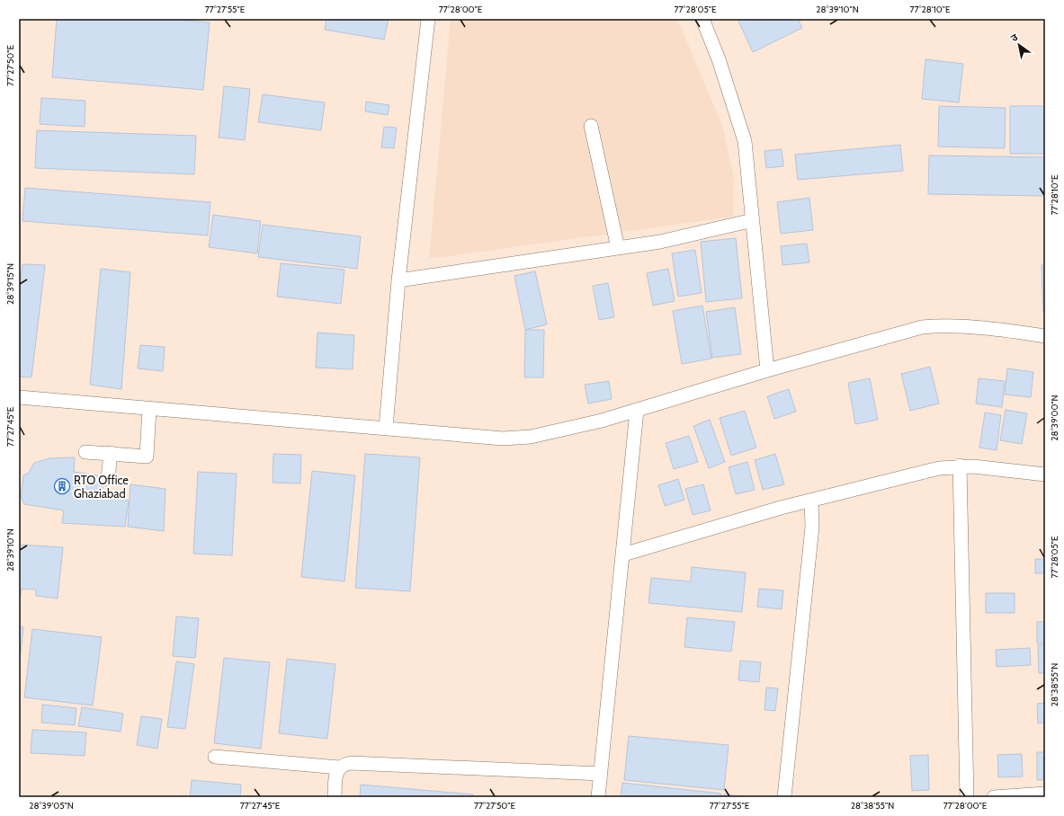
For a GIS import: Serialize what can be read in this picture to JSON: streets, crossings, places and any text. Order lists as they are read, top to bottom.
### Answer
{
  "places": {
    "building": ["RTO Office Ghaziabad"]
  },
  "north": "top left",
  "coordinates": [
    "77°27'55\"E",
    "77°28'00\"E",
    "77°28'05\"E",
    "28°39'10\"N",
    "77°28'10\"E",
    "77°27'50\"E",
    "28°39'15\"N",
    "28°39'00\"N",
    "77°27'45\"E",
    "28°38'55\"N",
    "28°39'05\"N"
  ]
}
